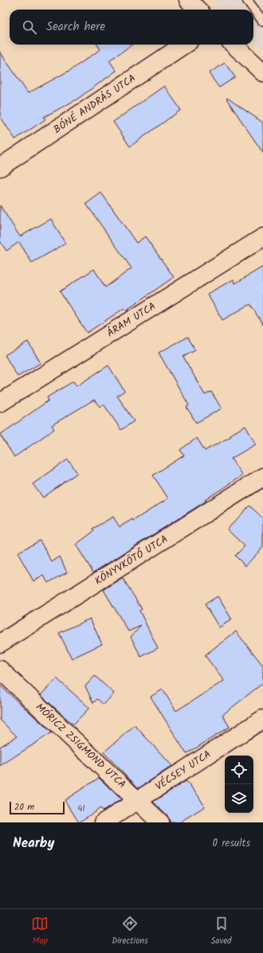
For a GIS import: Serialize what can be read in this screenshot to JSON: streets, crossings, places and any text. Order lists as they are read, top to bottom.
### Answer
{
  "streets": {
    "street": [
      "BÓNÉ ANDRÁS UTCA",
      "ÁRAM UTCA",
      "KÖNYVKÖTŐ UTCA",
      "MÓRICZ ZSIGMOND UTCA",
      "VÉCSEY UTCA"
    ]
  },
  "crossings": [
    ["MÓRICZ ZSIGMOND UTCA", "VÉCSEY UTCA"]
  ],
  "house_numbers": ["41"],
  "scale_bar": "20 m",
  "page": {
    "search": "Search here",
    "scale": "20 m",
    "heading": ["Nearby", "0 results"],
    "nav": ["Map", "Directions", "Saved"]
  }
}
